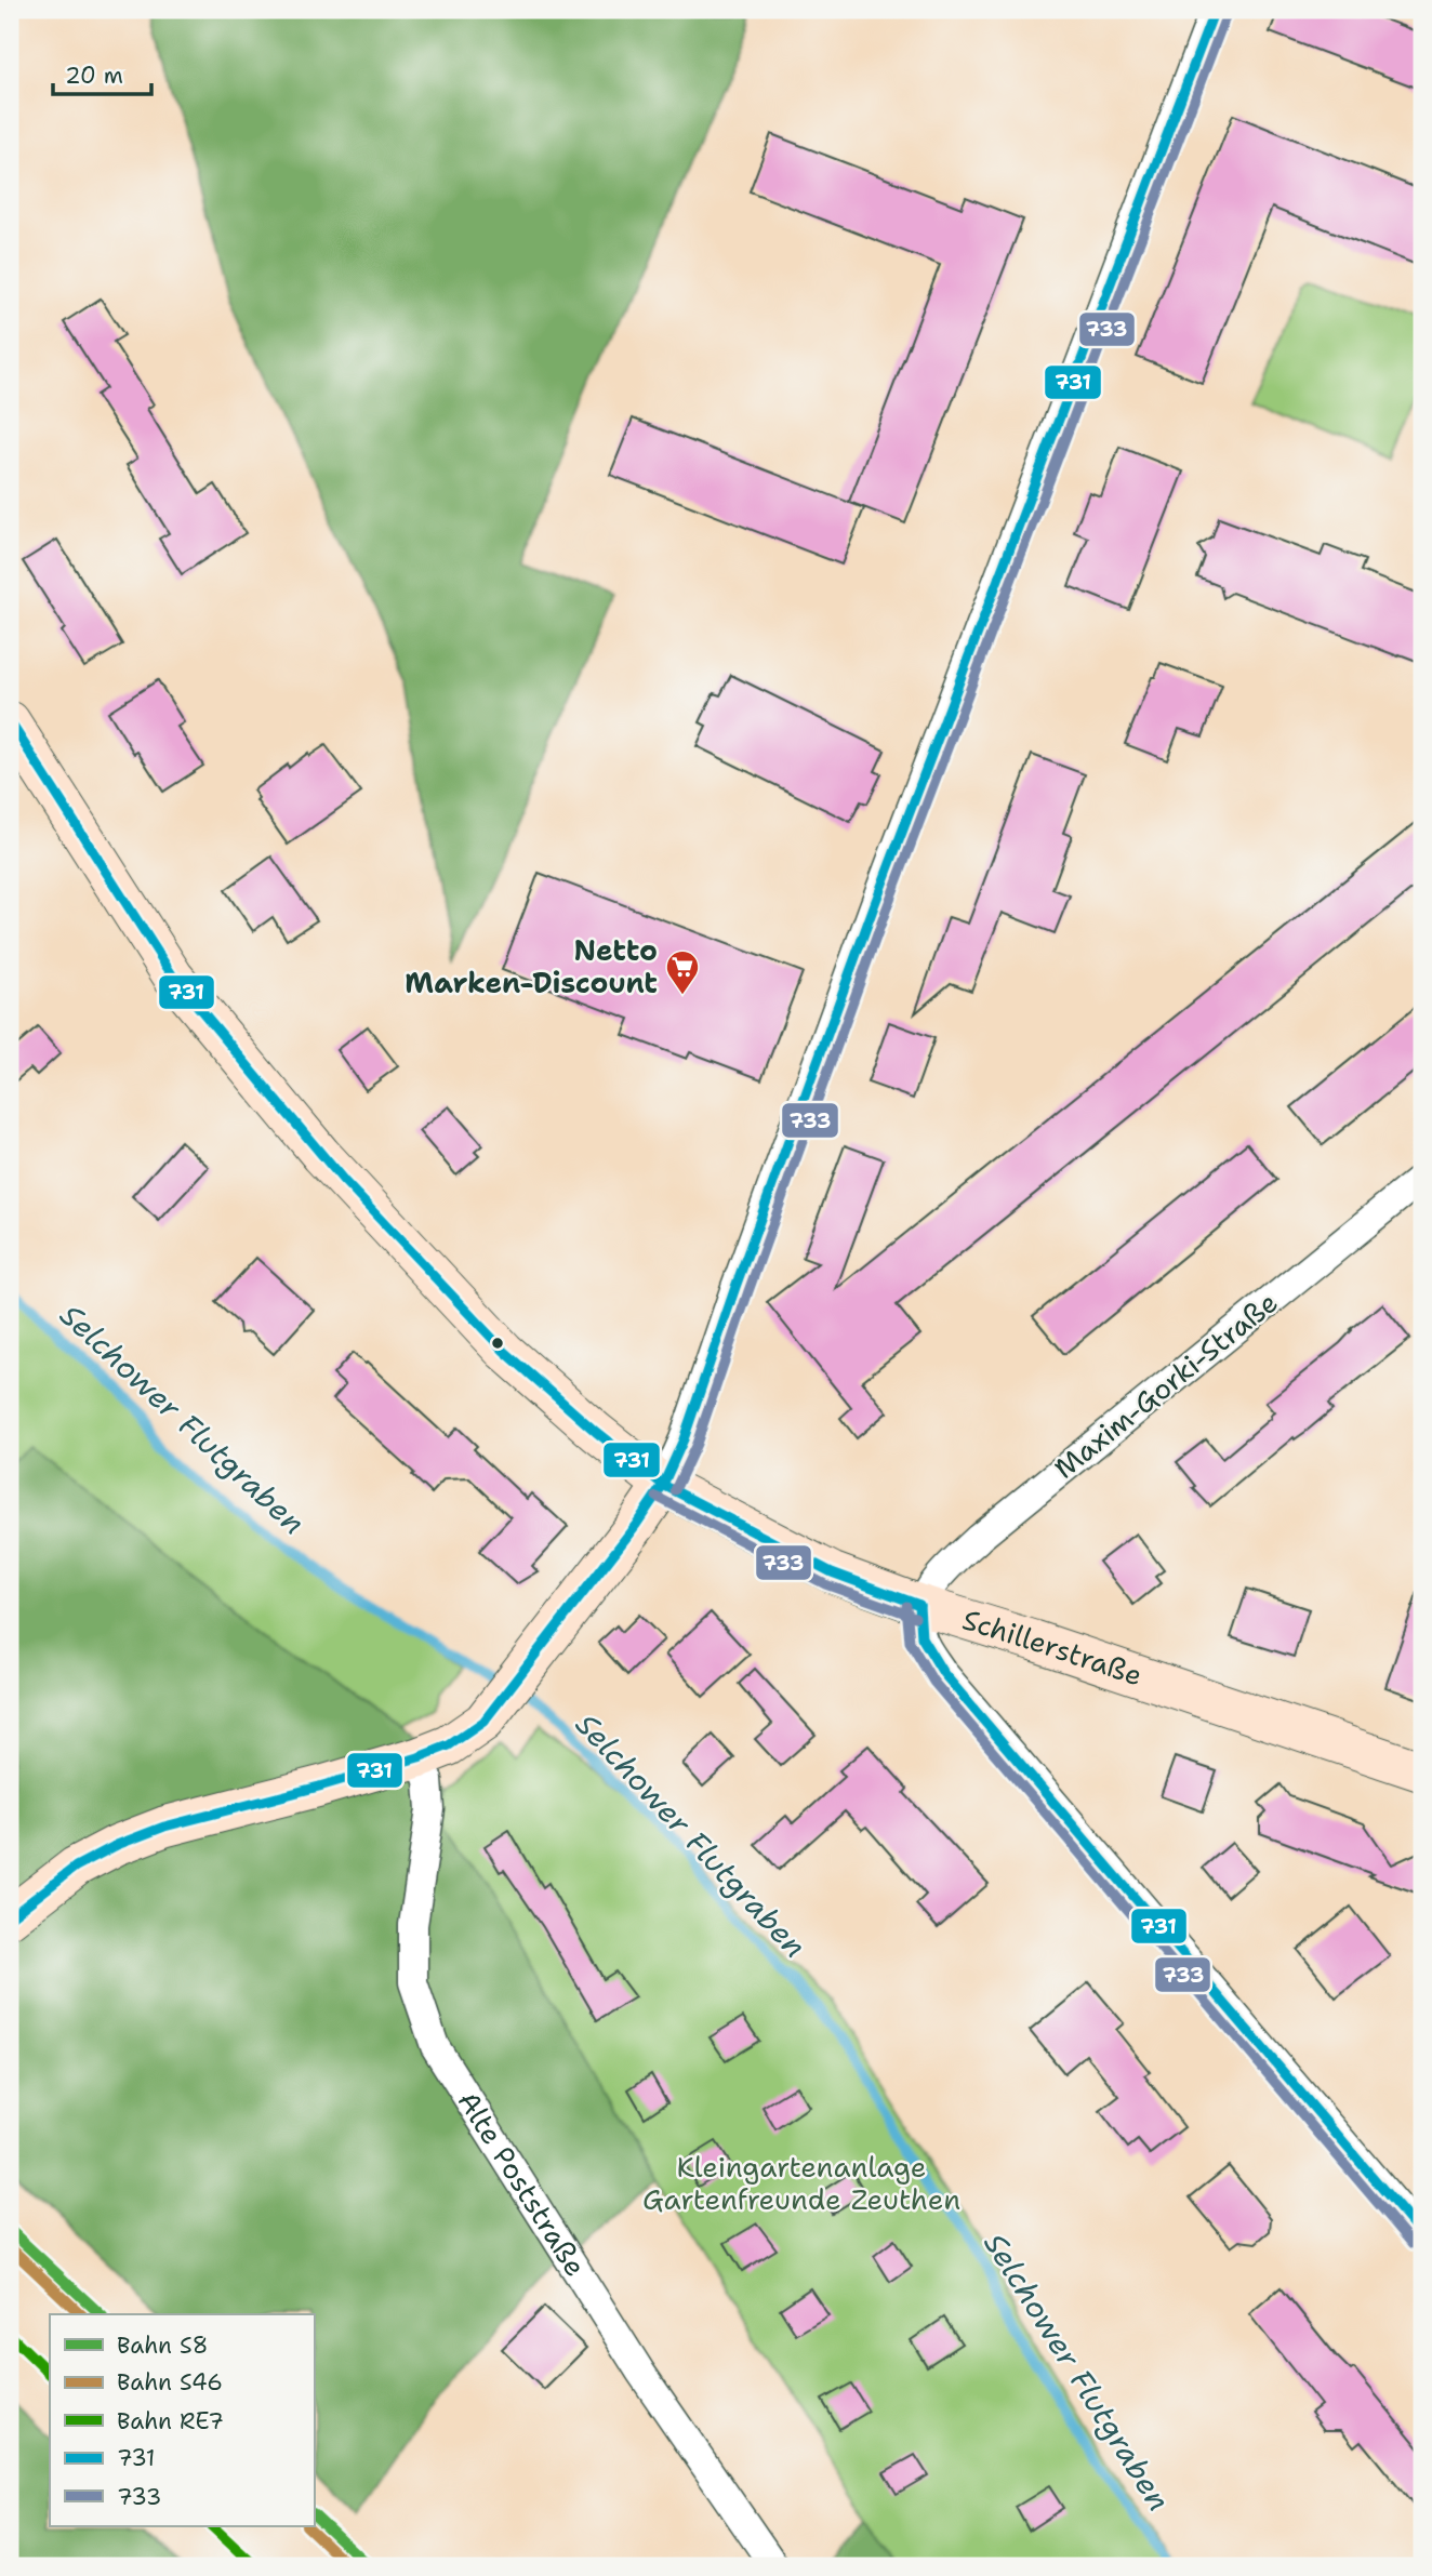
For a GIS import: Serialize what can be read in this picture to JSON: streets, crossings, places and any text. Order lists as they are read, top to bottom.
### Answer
{
  "streets": {
    "street": ["Maxim-Gorki-Straße", "Schillerstraße", "Alte Poststraße"]
  },
  "crossings": [
    ["Maxim-Gorki-Straße", "Schillerstraße"]
  ],
  "water": ["Selchower Flutgraben"],
  "parks": ["Kleingartenanlage Gartenfreunde Zeuthen"],
  "places": {
    "supermarket": ["Netto Marken-Discount"]
  },
  "lines": [
    "transit line 731",
    "transit line 733",
    "rail line S8",
    "rail line S46",
    "rail line RE7"
  ],
  "legend": [
    "Bahn S8",
    "Bahn S46",
    "Bahn RE7",
    "731",
    "733"
  ],
  "scale_bar": "20 m"
}
